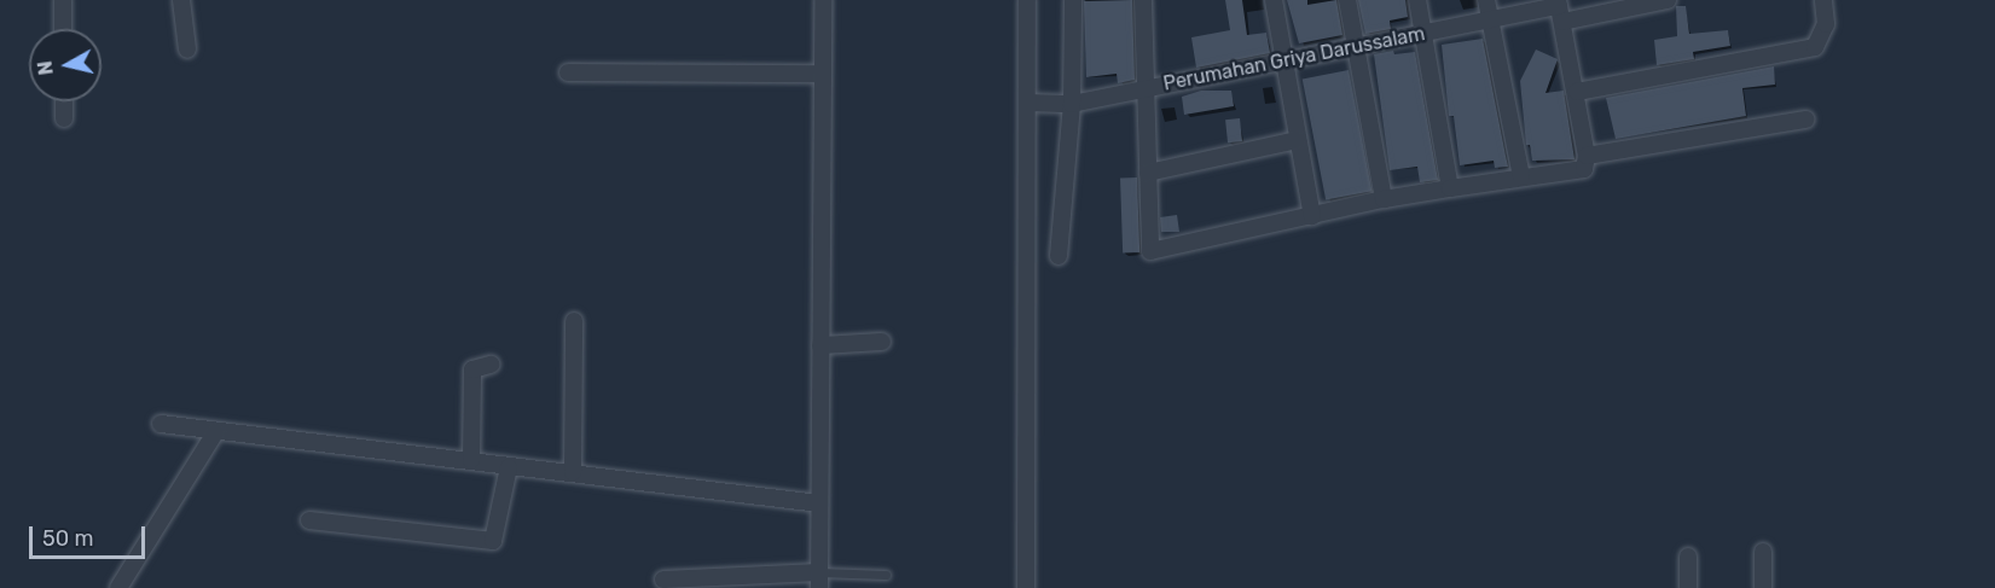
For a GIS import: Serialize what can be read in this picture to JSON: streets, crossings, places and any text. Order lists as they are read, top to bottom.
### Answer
{
  "streets": {
    "street": ["Perumahan Griya Darussalam"]
  },
  "scale_bar": "50 m",
  "north": "left"
}
